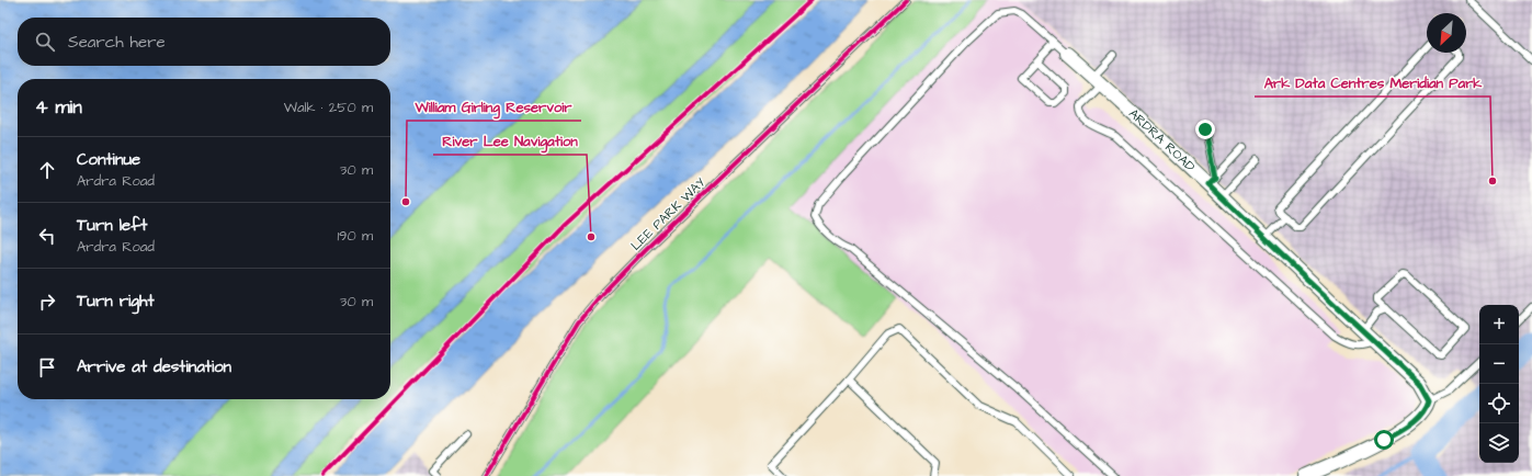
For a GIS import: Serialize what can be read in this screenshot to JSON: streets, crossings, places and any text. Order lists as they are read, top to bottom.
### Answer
{
  "streets": {
    "street": ["ARDRA ROAD"],
    "lane": ["LEE PARK WAY"]
  },
  "places": ["Ark Data Centres Meridian Park", "William Girling Reservoir", "River Lee Navigation"],
  "north": "bottom left",
  "page": {
    "search": "Search here",
    "heading": ["4 min", "Walk · 250 m"],
    "list": [
      ["Continue", "Ardra Road", "30 m"],
      ["Turn left", "Ardra Road", "190 m"],
      ["Turn right", "30 m"],
      "Arrive at destination"
    ],
    "map_buttons": ["+", "−"]
  }
}
